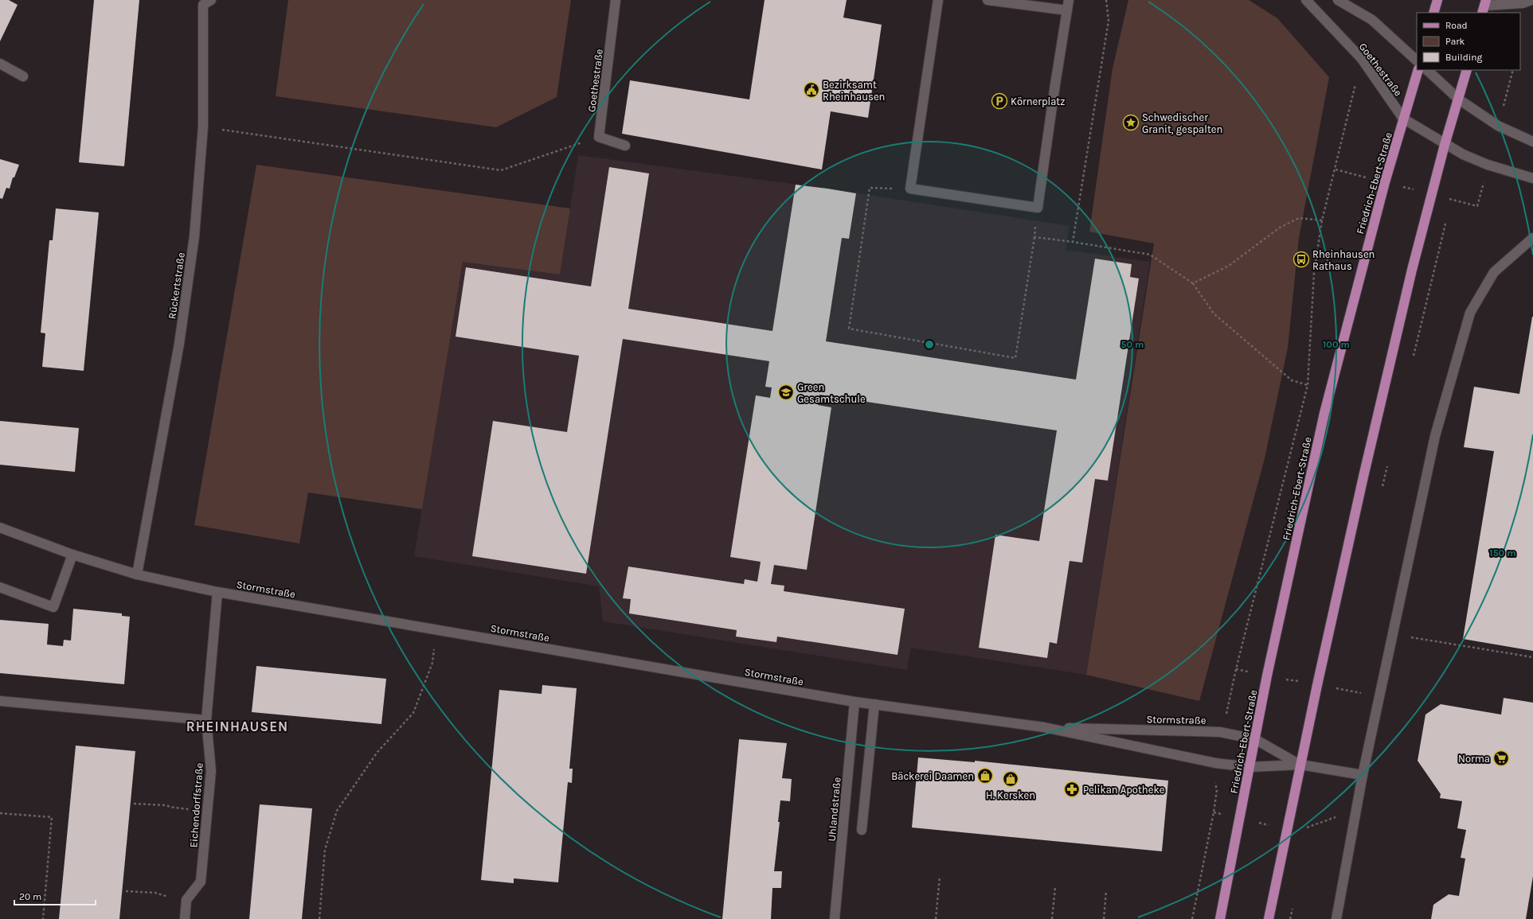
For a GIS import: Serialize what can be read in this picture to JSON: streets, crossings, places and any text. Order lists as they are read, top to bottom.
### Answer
{
  "streets": {
    "main road": ["Friedrich-Ebert-Straße"],
    "street": [
      "Goethestraße",
      "Rückertstraße",
      "Stormstraße",
      "Eichendorffstraße",
      "Uhlandstraße"
    ]
  },
  "crossings": [
    ["Goethestraße", "Friedrich-Ebert-Straße"],
    ["Friedrich-Ebert-Straße", "Stormstraße"],
    ["Rückertstraße", "Stormstraße"],
    ["Stormstraße", "Eichendorffstraße"],
    ["Stormstraße", "Uhlandstraße"]
  ],
  "districts": ["RHEINHAUSEN"],
  "places": {
    "public building": ["Bezirksamt Rheinhausen"],
    "parking": ["Körnerplatz"],
    "place": ["Schwedischer Granit, gespalten"],
    "bus stop": ["Rheinhausen Rathaus"],
    "school or university": ["Green Gesamtschule"],
    "supermarket": ["Norma"],
    "shop": ["Bäckerei Daamen", "H. Kersken"],
    "pharmacy": ["Pelikan Apotheke"]
  },
  "legend": ["Road", "Park", "Building"],
  "scale_bar": "20 m",
  "rings": ["50 m", "100 m", "150 m"]
}
